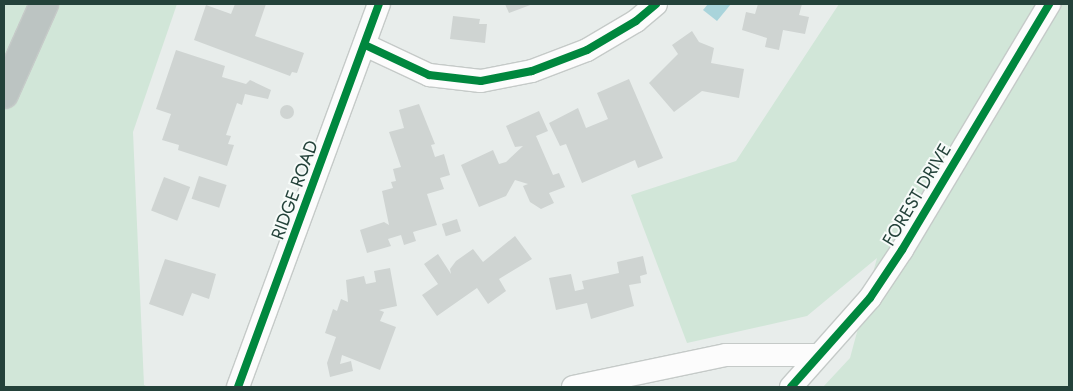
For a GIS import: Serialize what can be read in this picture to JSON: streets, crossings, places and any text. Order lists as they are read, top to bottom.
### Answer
{
  "streets": {
    "street": ["RIDGE ROAD", "FOREST DRIVE"]
  }
}
